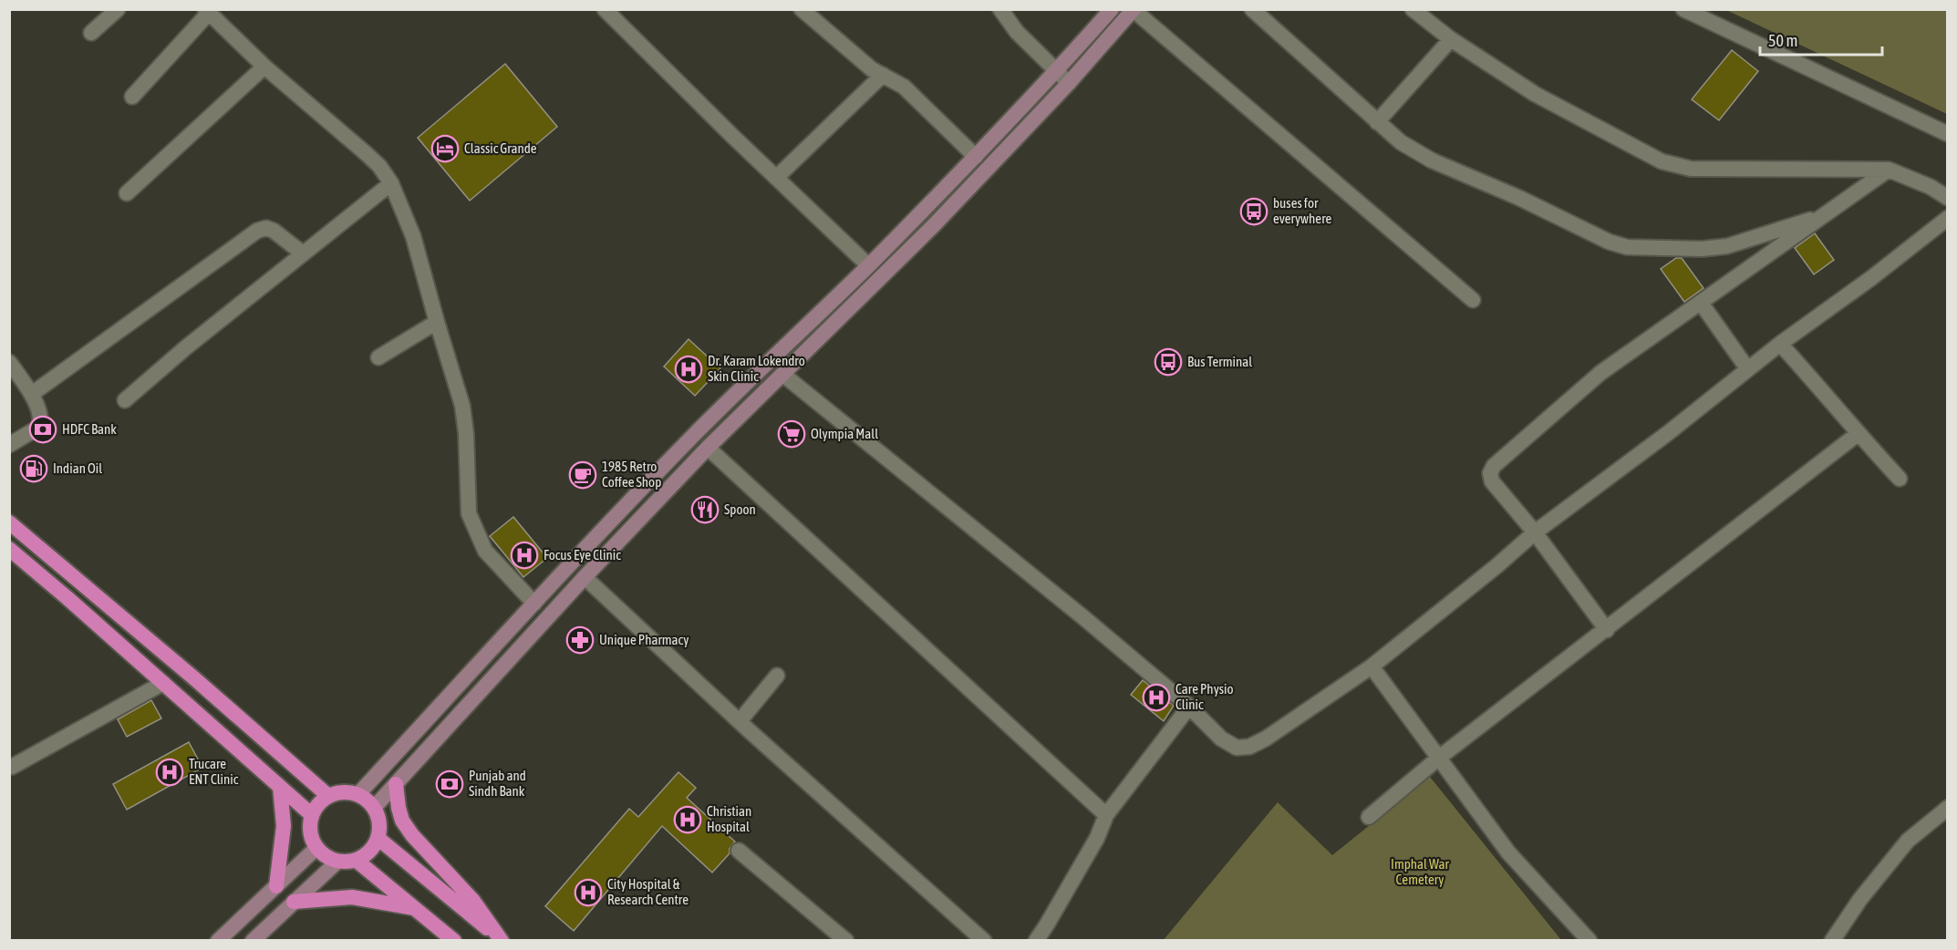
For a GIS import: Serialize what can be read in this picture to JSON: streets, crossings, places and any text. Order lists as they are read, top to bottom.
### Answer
{
  "parks": ["Imphal War Cemetery"],
  "places": {
    "hotel": ["Classic Grande"],
    "bus stop": ["buses for everywhere", "Bus Terminal"],
    "hospital": [
      "Dr. Karam Lokendro Skin Clinic",
      "Focus Eye Clinic",
      "Care Physio Clinic",
      "Trucare ENT Clinic",
      "Christian Hospital",
      "City Hospital & Research Centre"
    ],
    "bank": ["HDFC Bank", "Punjab and Sindh Bank"],
    "supermarket": ["Olympia Mall"],
    "fuel station": ["Indian Oil"],
    "cafe": ["1985 Retro Coffee Shop"],
    "restaurant": ["Spoon"],
    "pharmacy": ["Unique Pharmacy"]
  },
  "scale_bar": "50 m"
}
